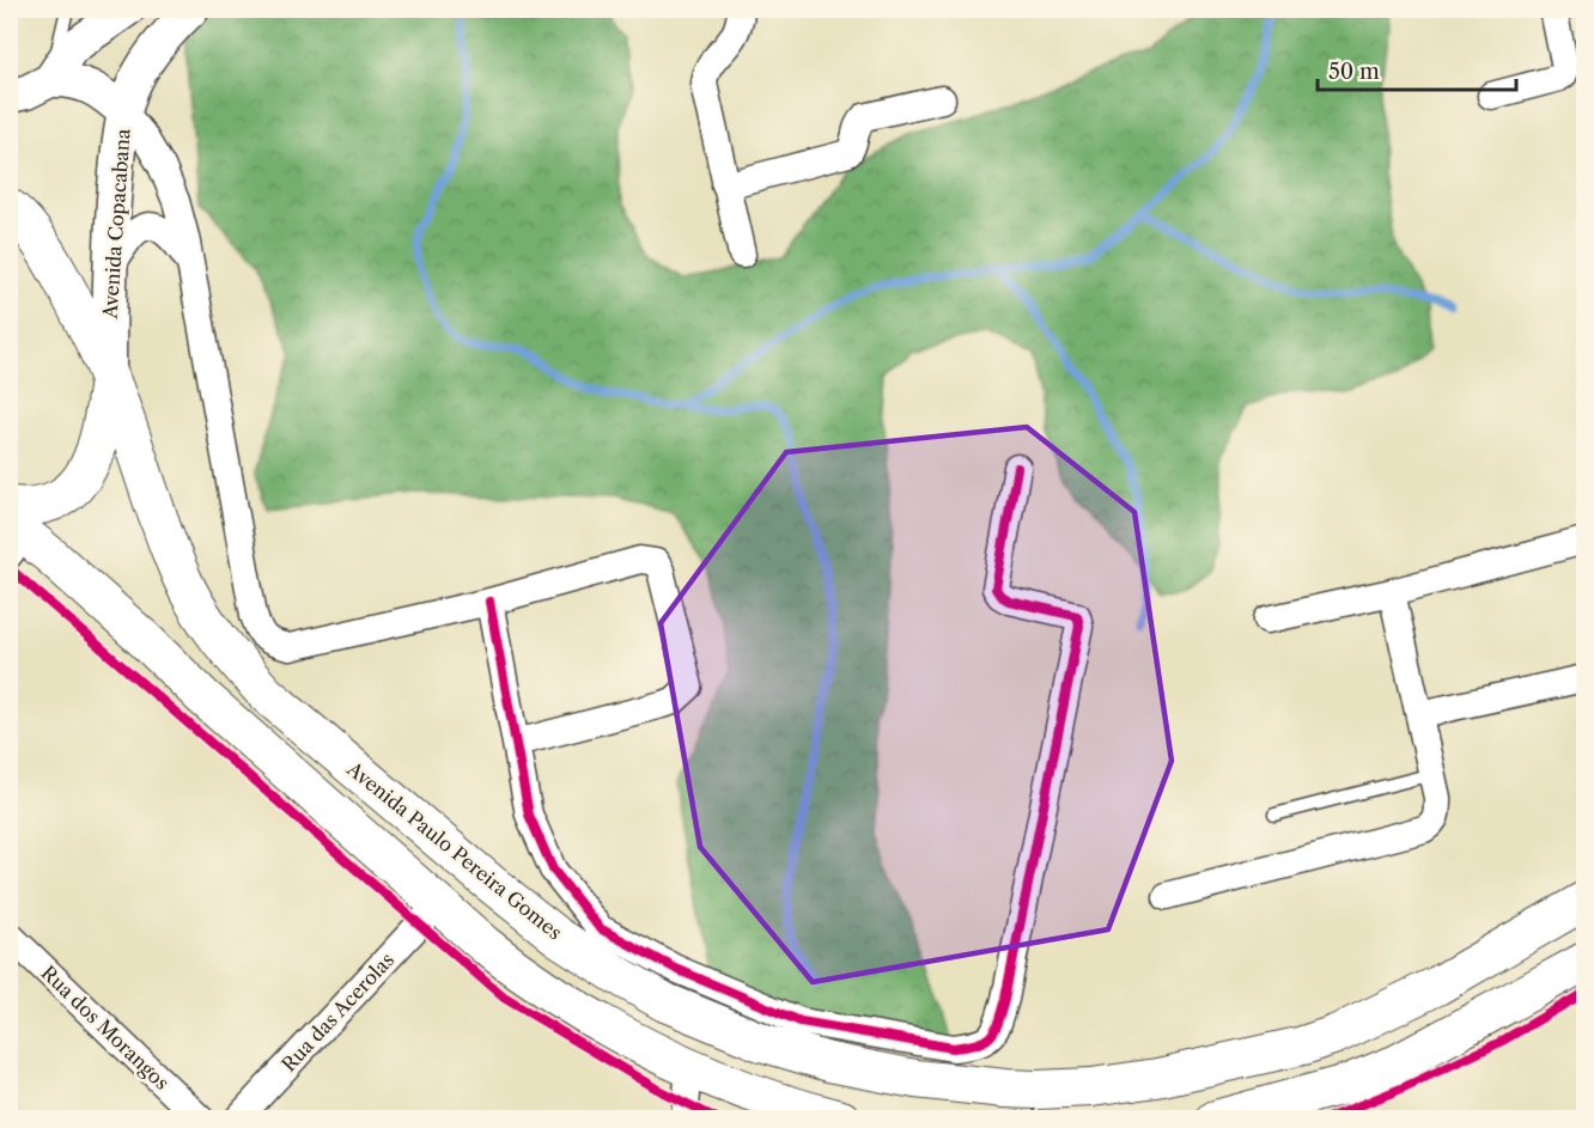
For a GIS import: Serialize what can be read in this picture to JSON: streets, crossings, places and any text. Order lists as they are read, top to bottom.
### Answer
{
  "streets": {
    "main road": ["Avenida Paulo Pereira Gomes"],
    "street": ["Avenida Copacabana", "Rua das Acerolas", "Rua dos Morangos"]
  },
  "crossings": [
    ["Avenida Copacabana", "Avenida Paulo Pereira Gomes"]
  ],
  "scale_bar": "50 m"
}
